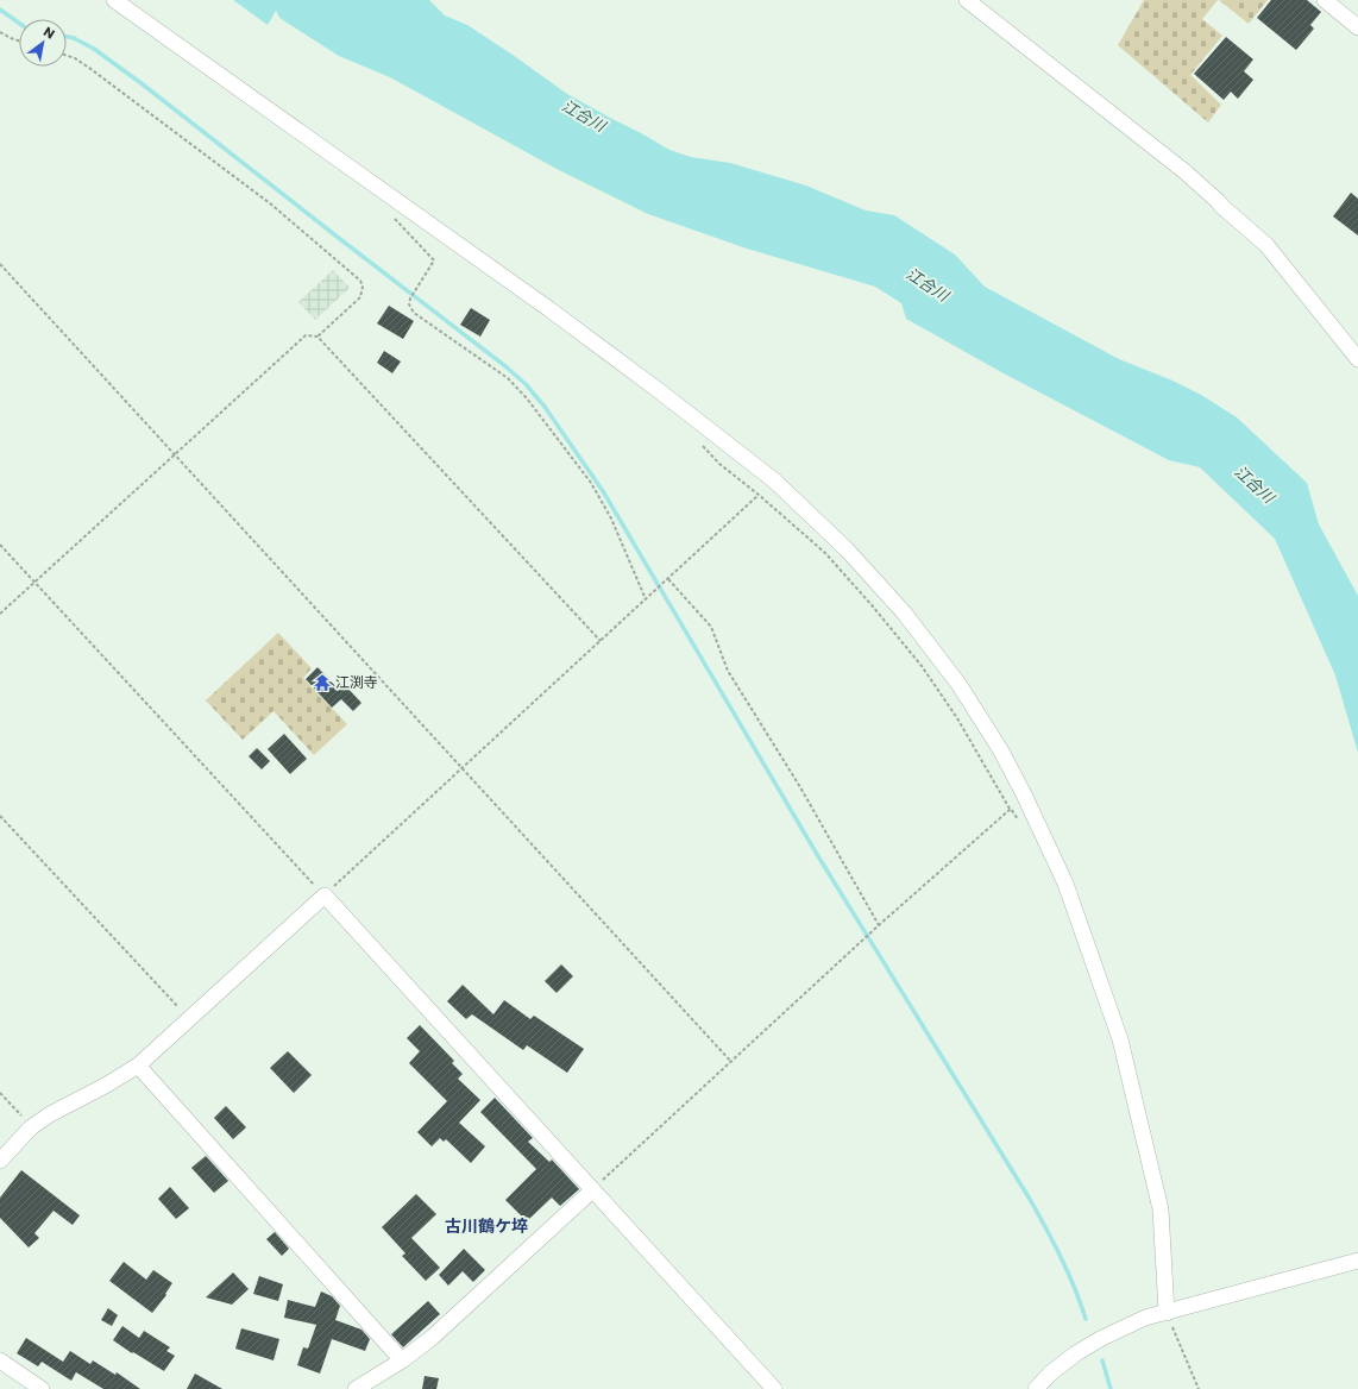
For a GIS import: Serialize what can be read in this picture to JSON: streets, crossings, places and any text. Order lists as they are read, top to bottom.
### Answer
{
  "districts": ["古川鶴ケ埣"],
  "water": ["江合川"],
  "places": {
    "temple": ["江渕寺"]
  },
  "north": "top right"
}
